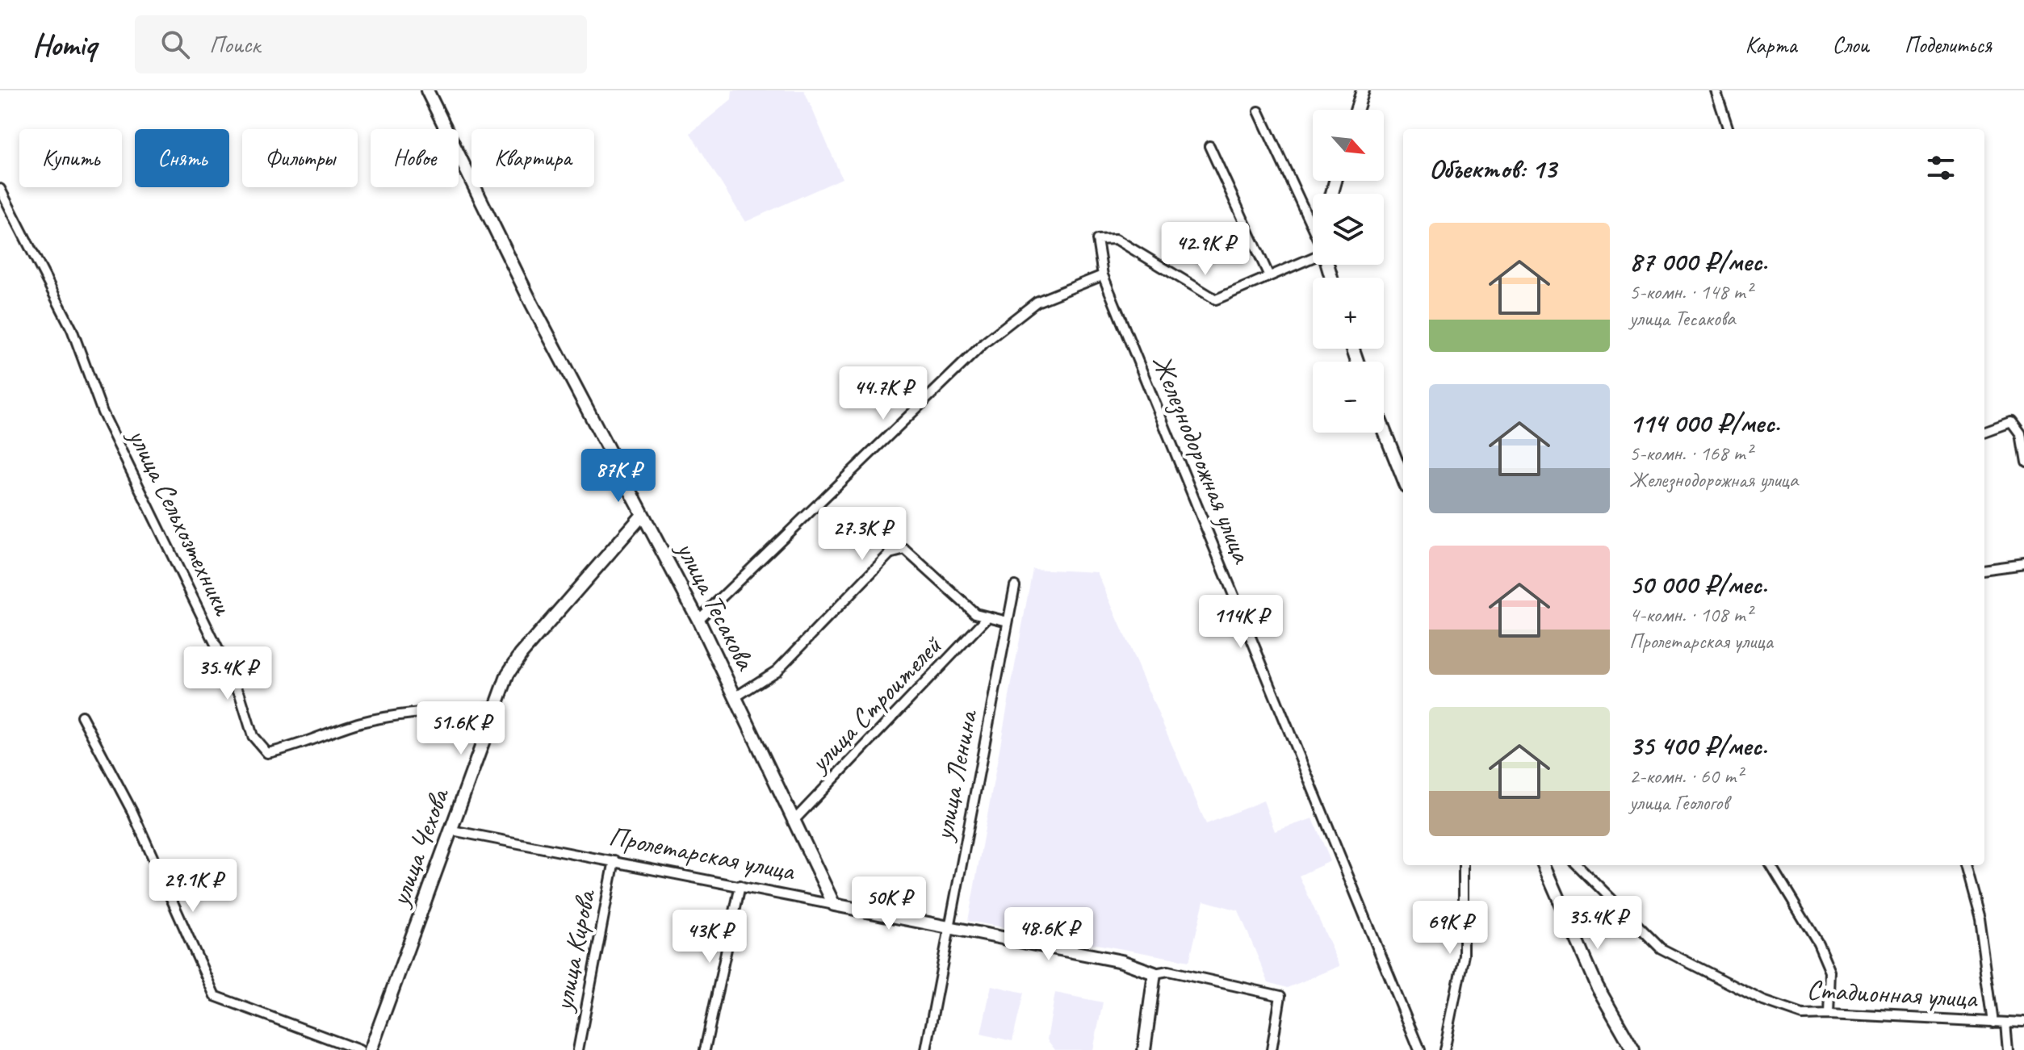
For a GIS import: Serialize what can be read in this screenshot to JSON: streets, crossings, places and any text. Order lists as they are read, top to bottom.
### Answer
{
  "streets": {
    "main road": ["улица Тесакова", "улица Чехова", "Пролетарская улица"],
    "street": [
      "Железнодорожная улица",
      "улица Сельхозтехники",
      "улица Строителей",
      "улица Ленина",
      "улица Кирова",
      "Стадионная улица"
    ]
  },
  "crossings": [
    ["улица Сельхозтехники", "улица Чехова"],
    ["улица Тесакова", "улица Строителей"],
    ["улица Тесакова", "улица Чехова"],
    ["улица Тесакова", "Пролетарская улица"],
    ["улица Ленина", "Пролетарская улица"],
    ["улица Чехова", "Пролетарская улица"],
    ["Пролетарская улица", "улица Кирова"]
  ],
  "north": "bottom right",
  "page": {
    "header": "Homiq",
    "search": "Поиск",
    "nav": ["Карта", "Слои", "Поделиться"],
    "map_buttons": ["+", "−"],
    "chip": [
      "Купить",
      "Снять",
      "Фильтры",
      "Новое",
      "Квартира"
    ],
    "heading": "Объектов: 13",
    "list": [
      {
        "name": "87 000 ₽/мес.",
        "note": "5-комн. · 148 m² · улица Тесакова"
      },
      {
        "name": "114 000 ₽/мес.",
        "note": "5-комн. · 168 m² · Железнодорожная улица"
      },
      {
        "name": "50 000 ₽/мес.",
        "note": "4-комн. · 108 m² · Пролетарская улица"
      },
      {
        "name": "35 400 ₽/мес.",
        "note": "2-комн. · 60 m² · улица Геологов"
      }
    ],
    "price": [
      "42.9K ₽",
      "44.7K ₽",
      "87K ₽",
      "27.3K ₽",
      "114K ₽",
      "35.4K ₽",
      "51.6K ₽",
      "29.1K ₽",
      "50K ₽",
      "35.4K ₽",
      "69K ₽",
      "48.6K ₽",
      "43K ₽"
    ]
  }
}
